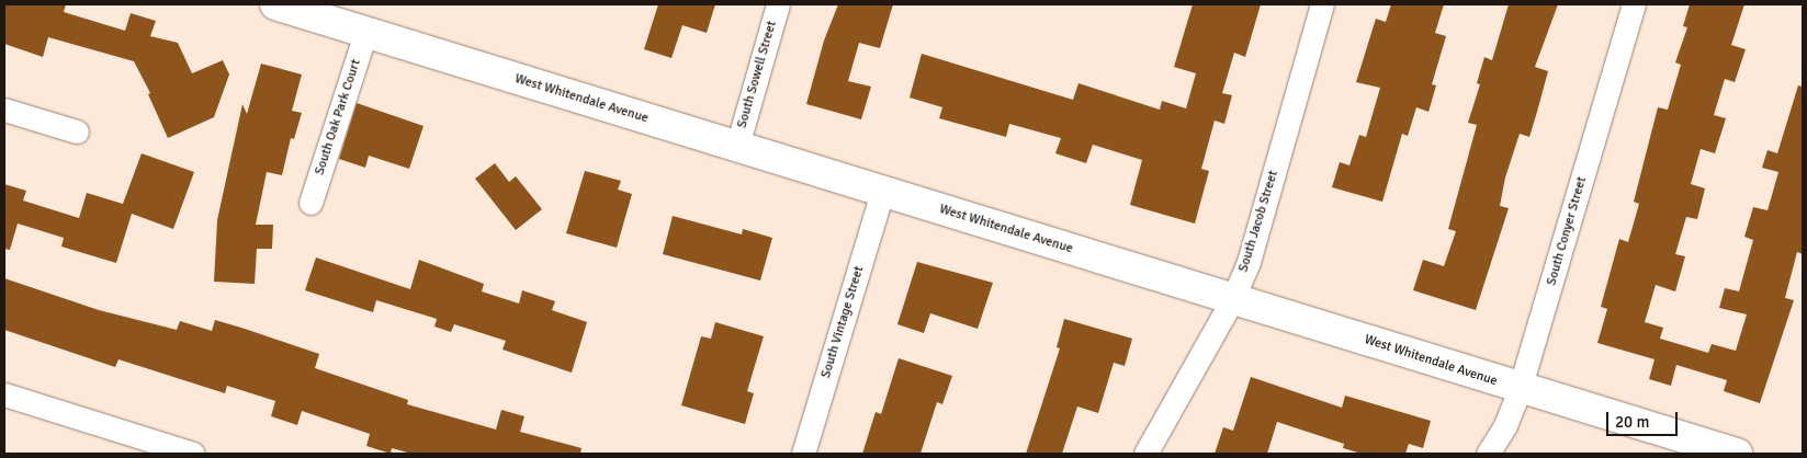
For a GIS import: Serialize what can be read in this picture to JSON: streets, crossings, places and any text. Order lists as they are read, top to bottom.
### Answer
{
  "streets": {
    "street": [
      "South Sowell Street",
      "West Whitendale Avenue",
      "South Oak Park Court",
      "South Jacob Street",
      "South Conyer Street",
      "South Vintage Street"
    ]
  },
  "crossings": [
    ["South Sowell Street", "West Whitendale Avenue"],
    ["West Whitendale Avenue", "South Oak Park Court"],
    ["West Whitendale Avenue", "South Jacob Street"],
    ["West Whitendale Avenue", "South Conyer Street"],
    ["West Whitendale Avenue", "South Vintage Street"]
  ],
  "scale_bar": "20 m"
}
